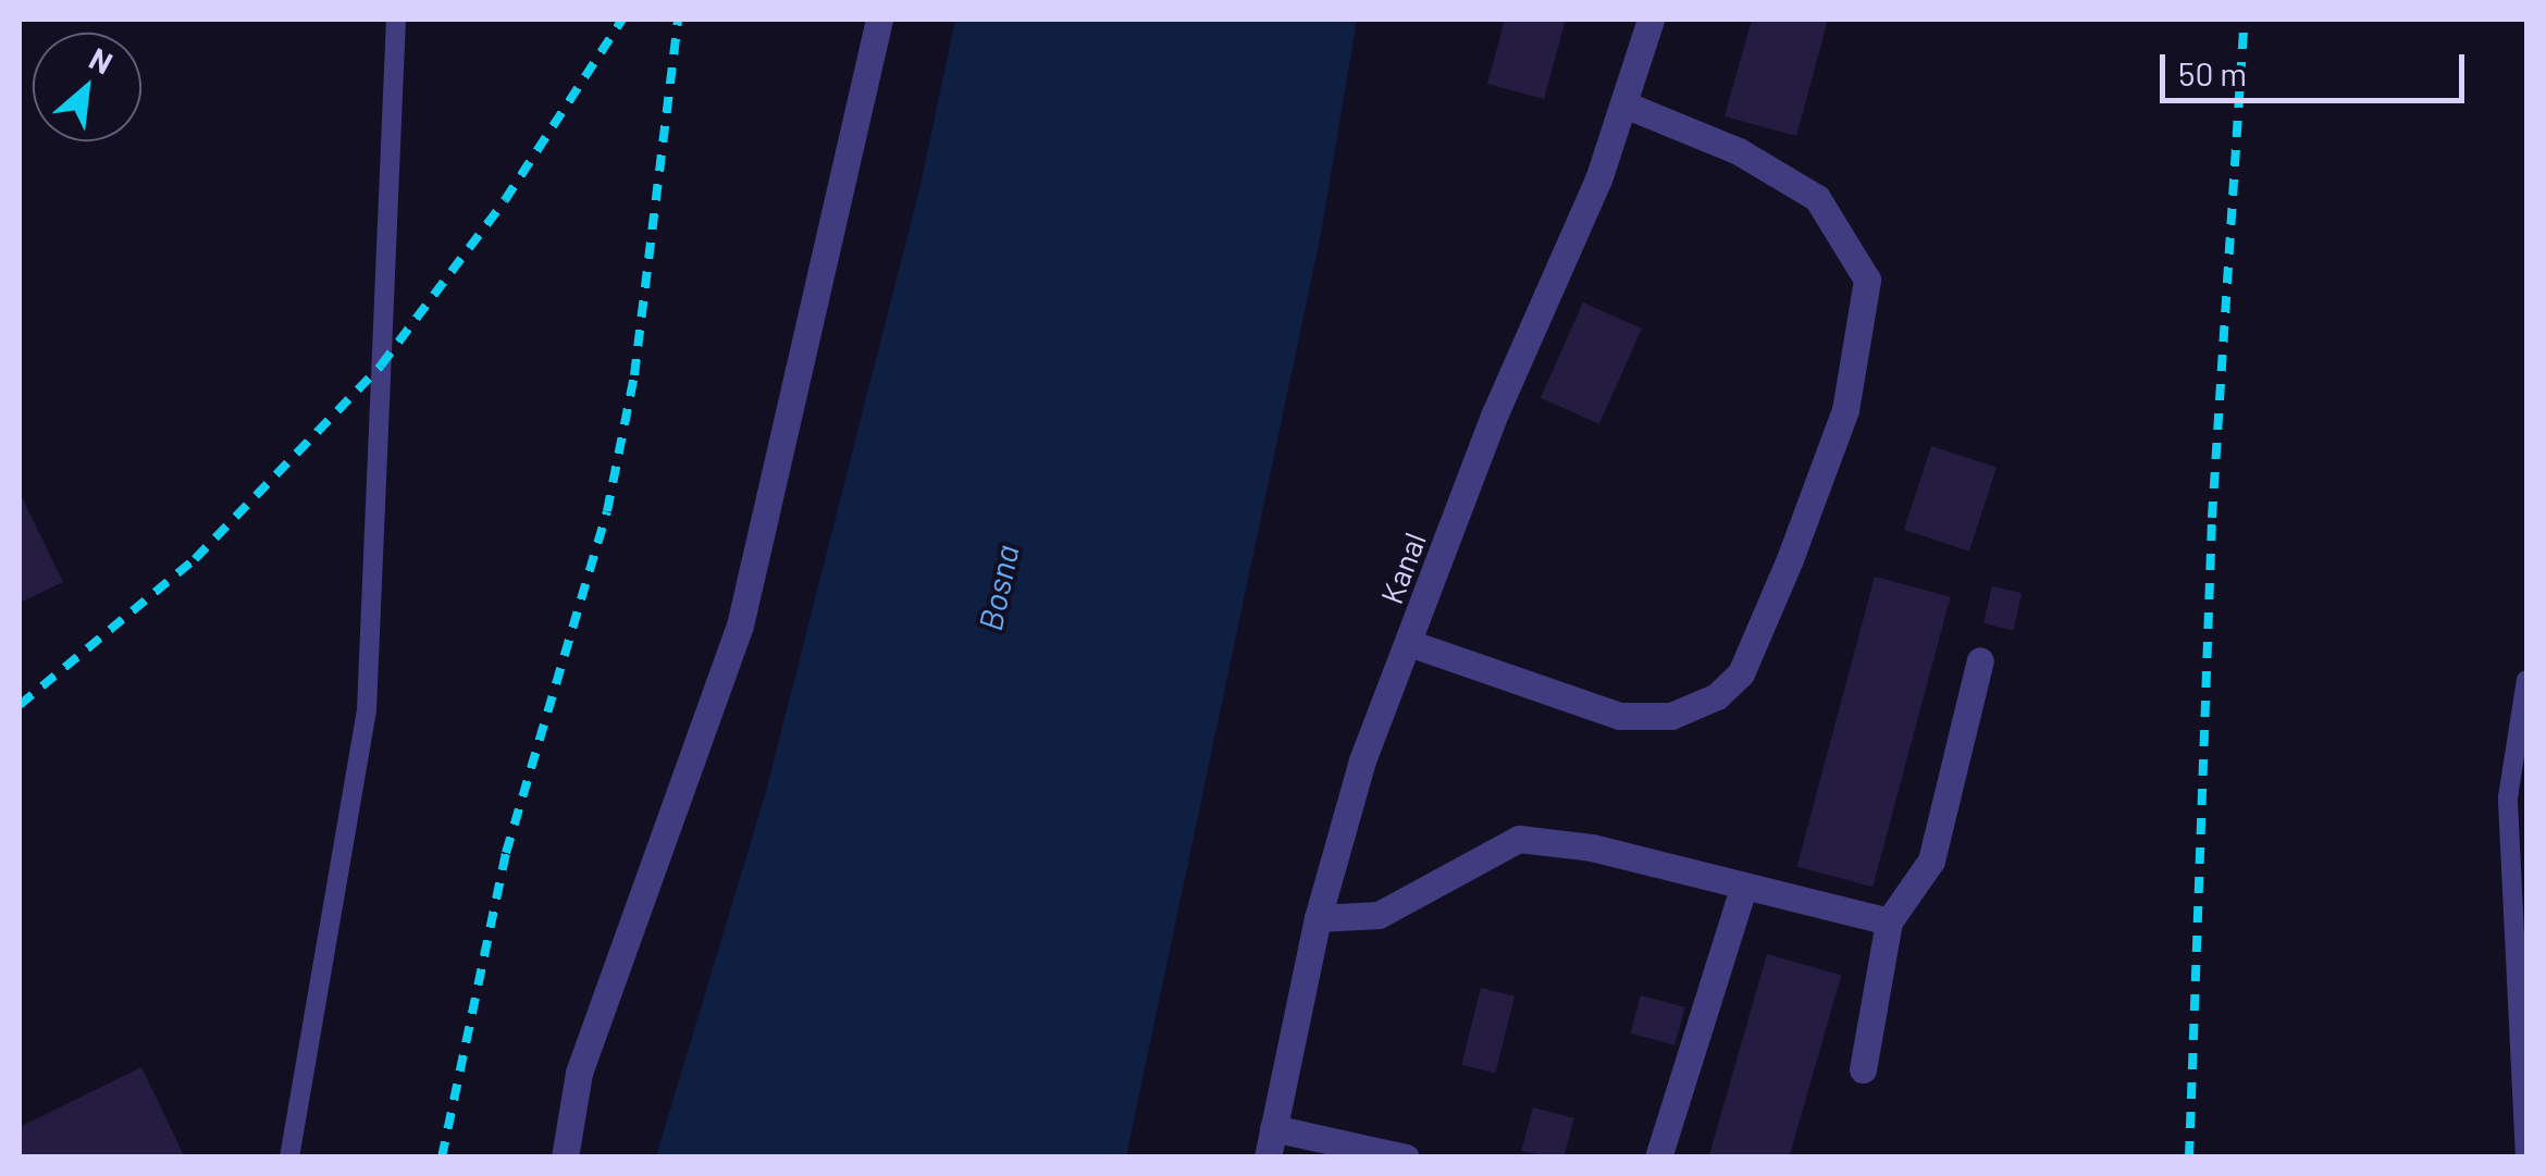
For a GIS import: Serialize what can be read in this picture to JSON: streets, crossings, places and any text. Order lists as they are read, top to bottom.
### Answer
{
  "streets": {
    "street": ["Kanal"]
  },
  "water": ["Bosna"],
  "scale_bar": "50 m",
  "north": "top right"
}
